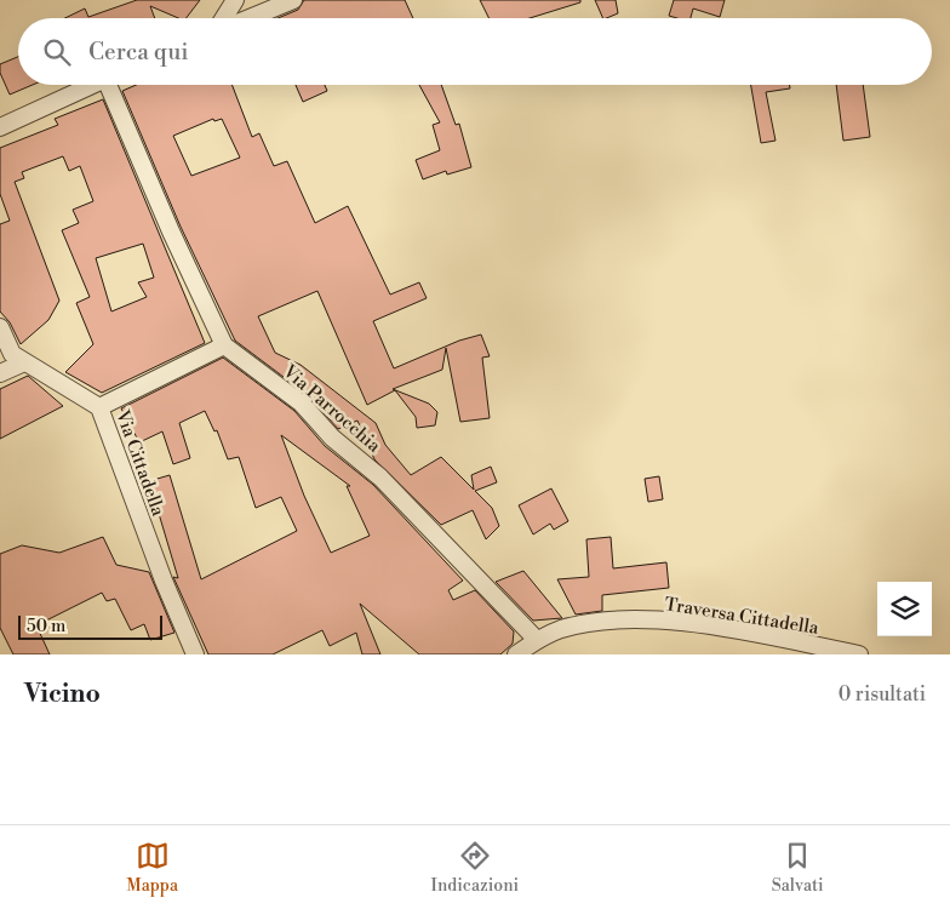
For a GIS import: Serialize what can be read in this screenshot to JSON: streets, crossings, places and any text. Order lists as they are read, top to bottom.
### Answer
{
  "streets": {
    "street": ["Via Parrocchia", "Via Cittadella", "Traversa Cittadella"]
  },
  "crossings": [
    ["Via Parrocchia", "Traversa Cittadella"]
  ],
  "scale_bar": "50 m",
  "page": {
    "search": "Cerca qui",
    "scale": "50 m",
    "heading": ["Vicino", "0 risultati"],
    "nav": ["Mappa", "Indicazioni", "Salvati"]
  }
}
